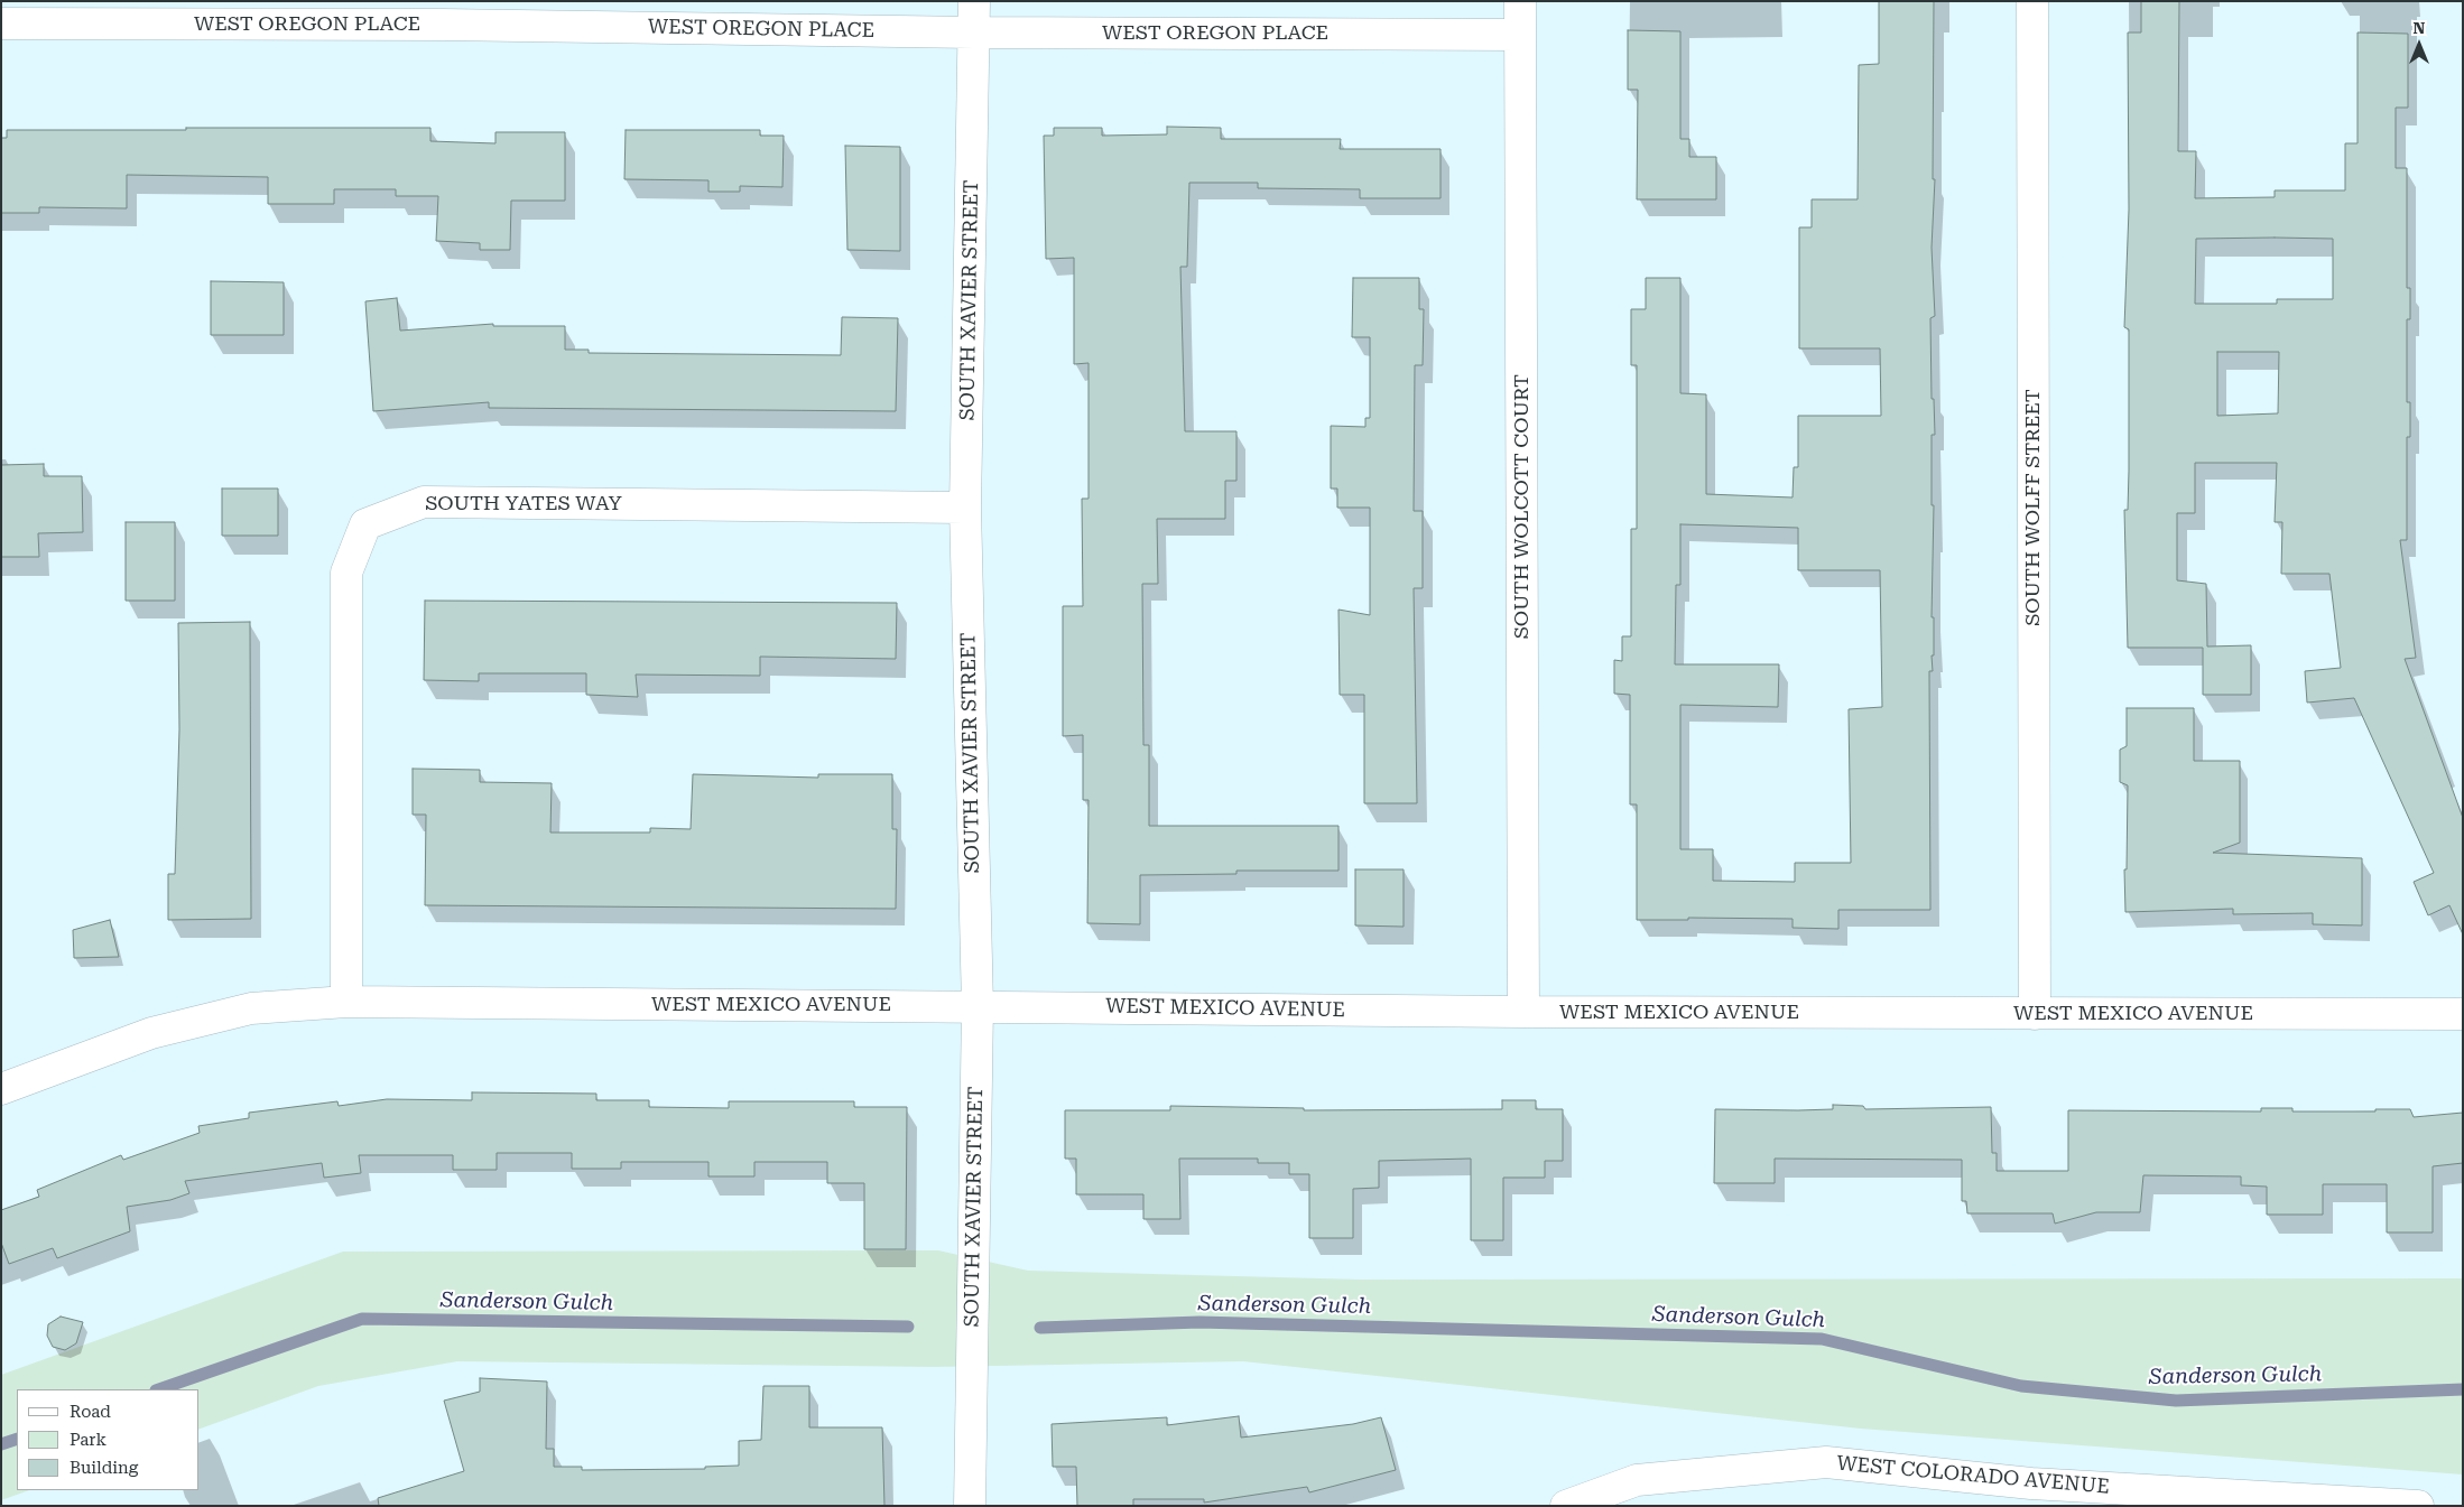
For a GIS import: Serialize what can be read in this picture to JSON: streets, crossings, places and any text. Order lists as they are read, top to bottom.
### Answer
{
  "streets": {
    "street": [
      "WEST OREGON PLACE",
      "SOUTH XAVIER STREET",
      "SOUTH YATES WAY",
      "SOUTH WOLCOTT COURT",
      "SOUTH WOLFF STREET",
      "WEST MEXICO AVENUE",
      "WEST COLORADO AVENUE"
    ]
  },
  "crossings": [
    ["WEST OREGON PLACE", "SOUTH XAVIER STREET"],
    ["WEST OREGON PLACE", "SOUTH WOLCOTT COURT"],
    ["SOUTH XAVIER STREET", "SOUTH YATES WAY"],
    ["SOUTH XAVIER STREET", "WEST MEXICO AVENUE"],
    ["SOUTH YATES WAY", "WEST MEXICO AVENUE"],
    ["SOUTH WOLCOTT COURT", "WEST MEXICO AVENUE"],
    ["SOUTH WOLFF STREET", "WEST MEXICO AVENUE"]
  ],
  "water": ["Sanderson Gulch"],
  "legend": ["Road", "Park", "Building"],
  "north": "top"
}
